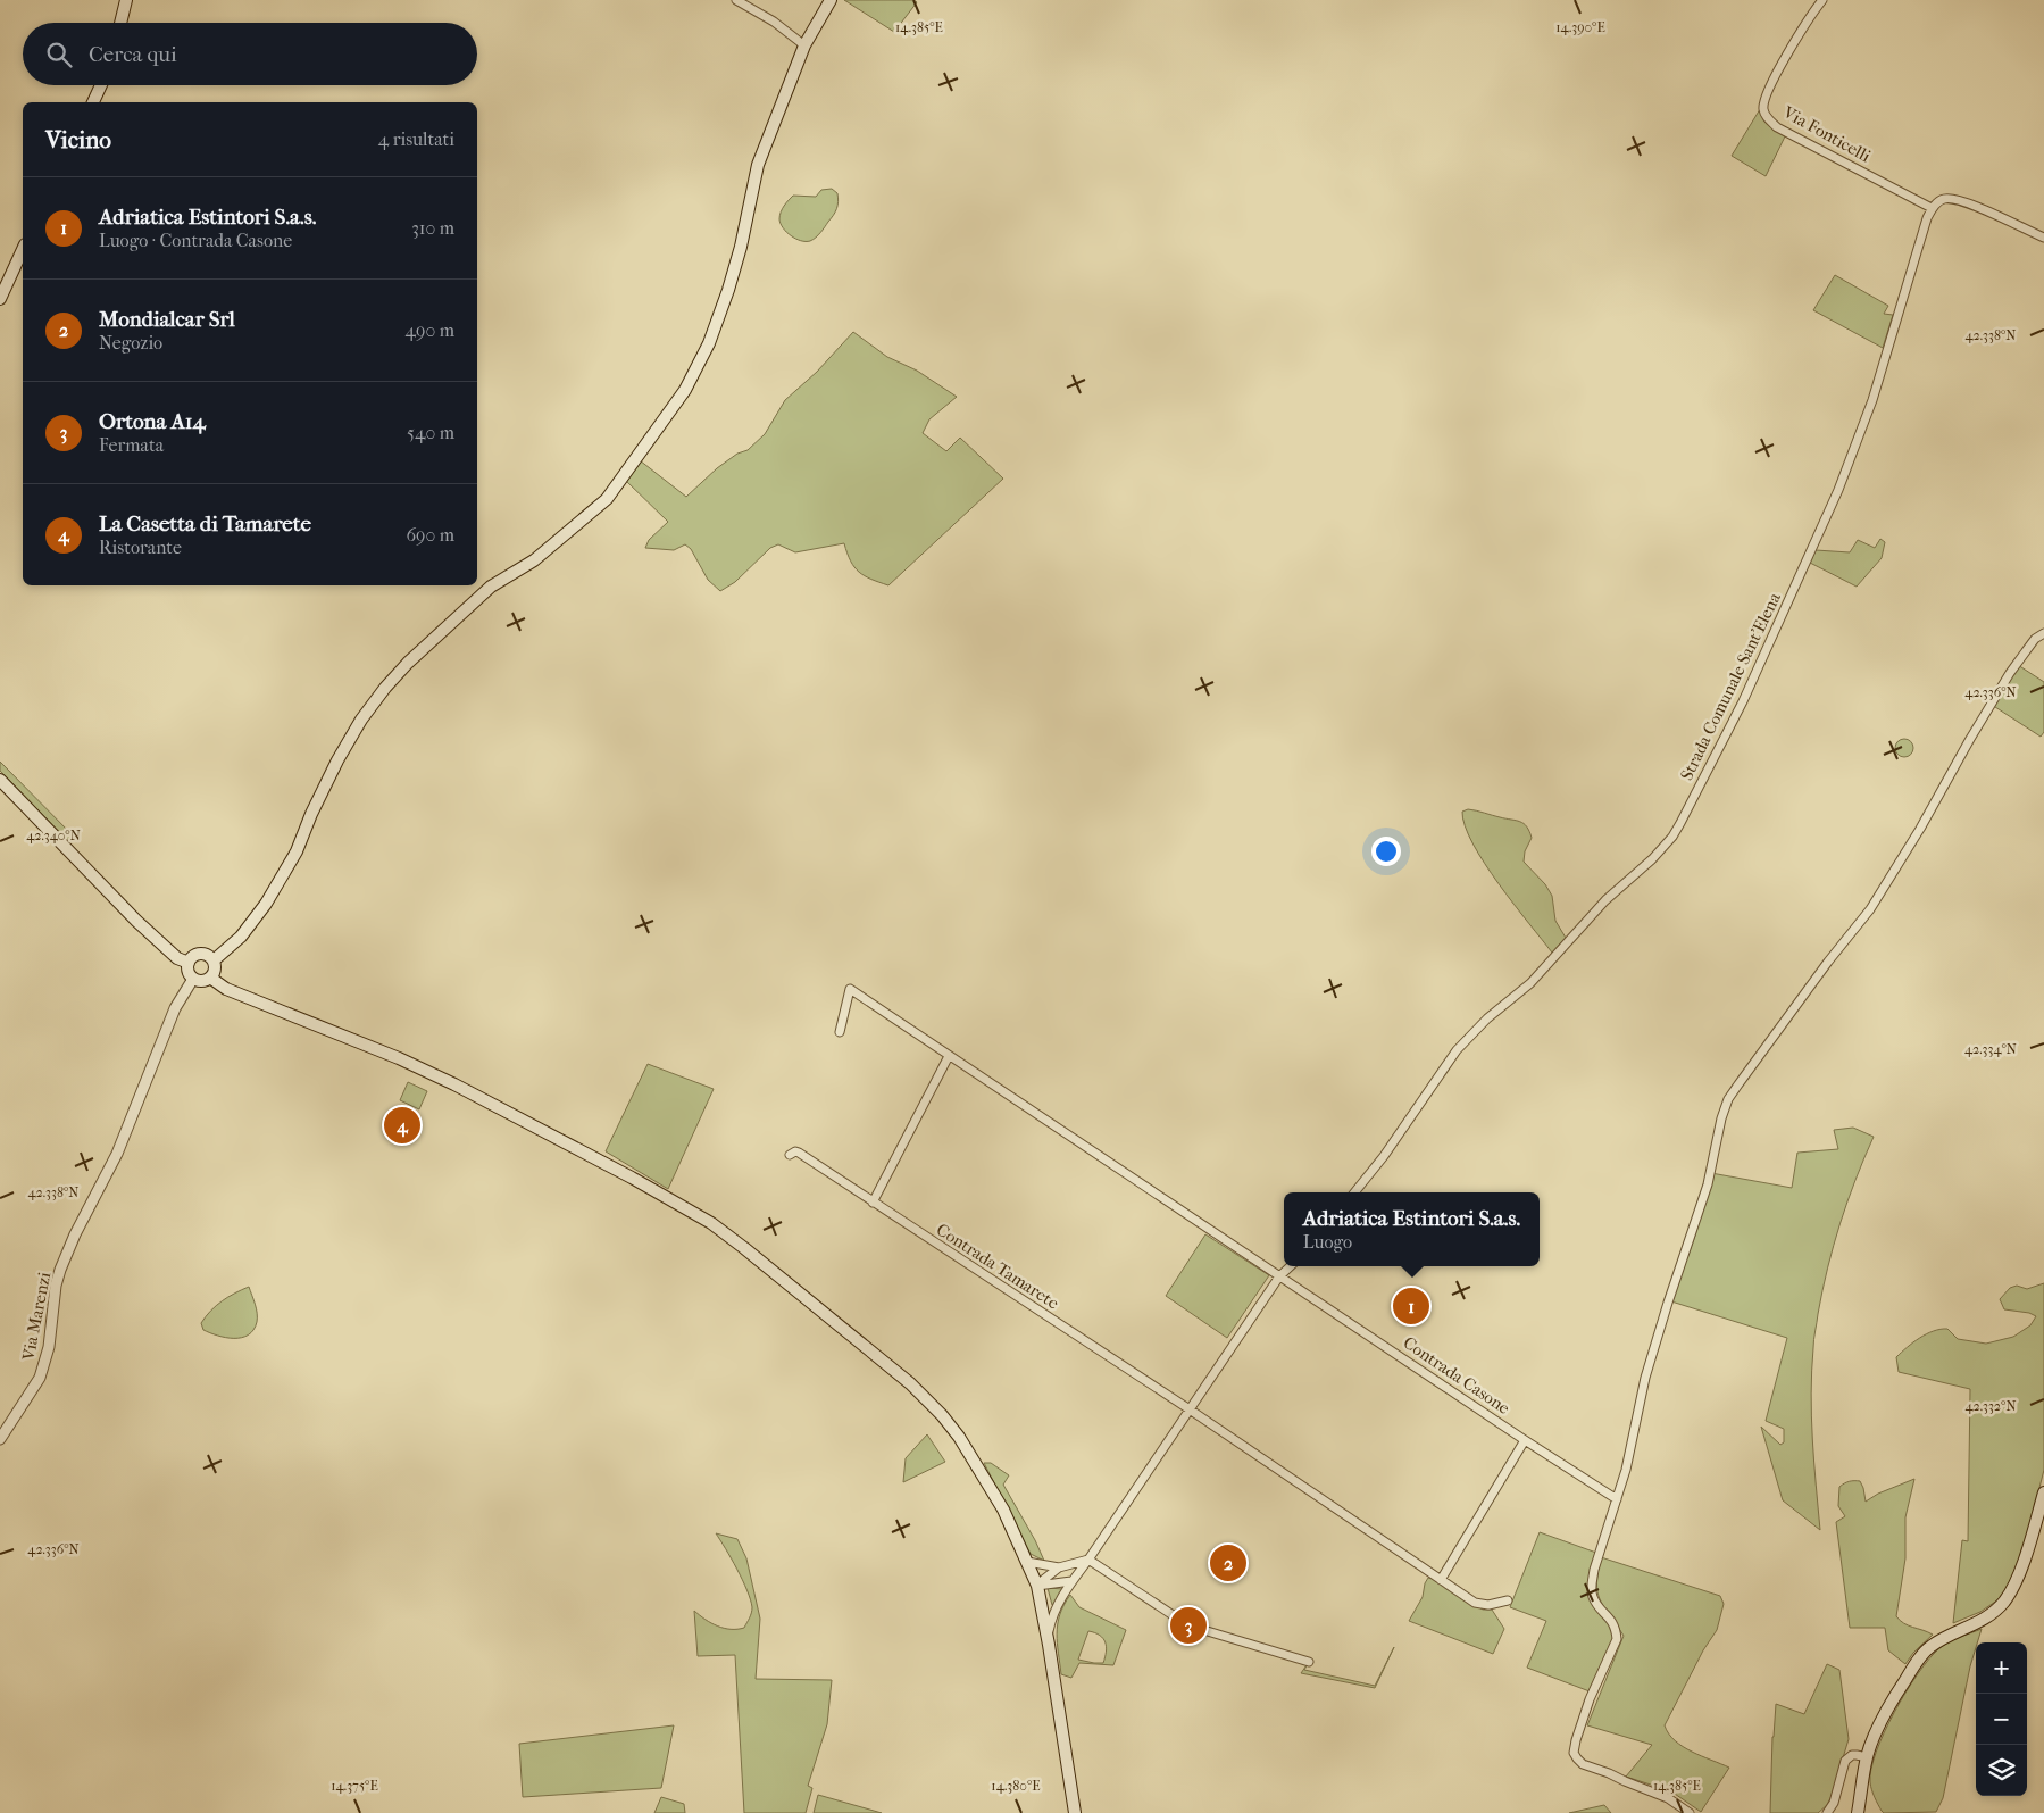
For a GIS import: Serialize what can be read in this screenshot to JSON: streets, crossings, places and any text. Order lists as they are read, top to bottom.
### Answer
{
  "streets": {
    "street": [
      "Via Fonticelli",
      "Strada Comunale Sant'Elena",
      "Contrada Tamarete",
      "Via Marenzi",
      "Contrada Casone"
    ]
  },
  "crossings": [
    ["Via Fonticelli", "Strada Comunale Sant'Elena"]
  ],
  "page": {
    "search": "Cerca qui",
    "heading": ["Vicino", "4 risultati"],
    "list": [
      {
        "mark": "1",
        "name": "Adriatica Estintori S.a.s.",
        "note": "Luogo · Contrada Casone",
        "value": "310 m"
      },
      {
        "mark": "2",
        "name": "Mondialcar Srl",
        "note": "Negozio",
        "value": "490 m"
      },
      {
        "mark": "3",
        "name": "Ortona A14",
        "note": "Fermata",
        "value": "540 m"
      },
      {
        "mark": "4",
        "name": "La Casetta di Tamarete",
        "note": "Ristorante",
        "value": "690 m"
      }
    ],
    "pins": [
      "4",
      "1",
      "2",
      "3"
    ],
    "popup": ["Adriatica Estintori S.a.s.", "Luogo"],
    "map_buttons": ["+", "−"]
  },
  "coordinates": [
    "14.385°E",
    "14.390°E",
    "42.338°N",
    "42.336°N",
    "42.340°N",
    "42.334°N",
    "42.332°N",
    "14.375°E",
    "14.380°E"
  ]
}
